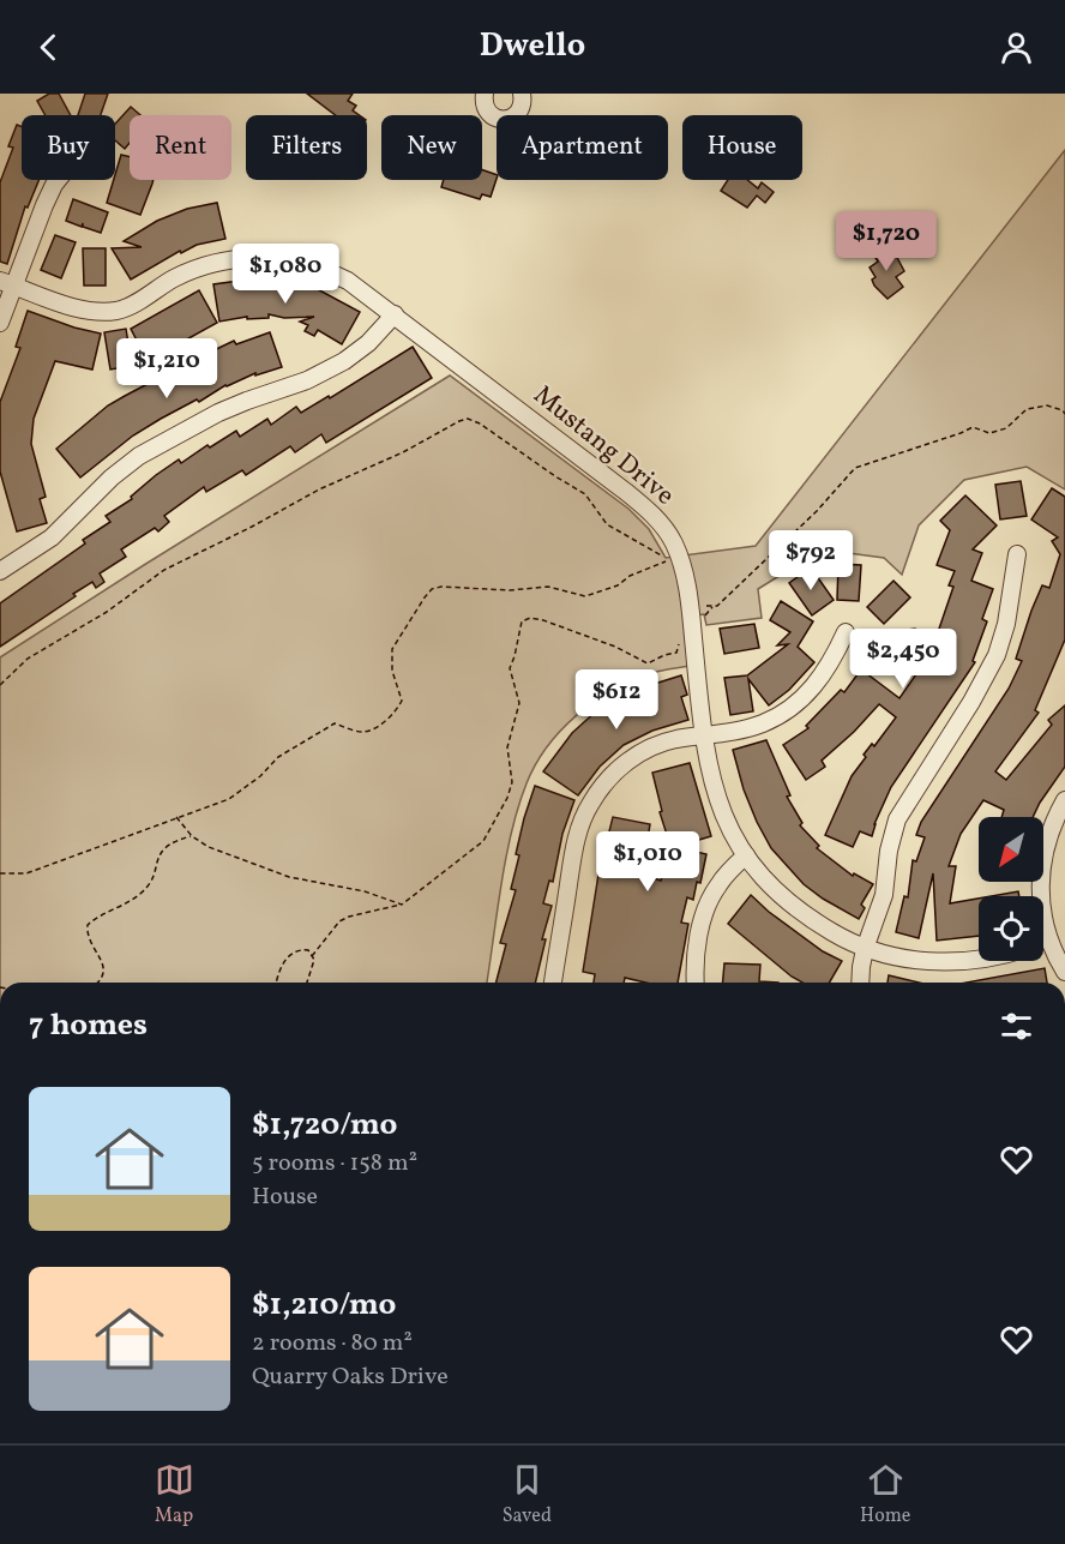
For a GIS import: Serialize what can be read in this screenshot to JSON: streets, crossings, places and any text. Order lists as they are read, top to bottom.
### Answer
{
  "streets": {
    "street": ["Mustang Drive"]
  },
  "north": "bottom left",
  "page": {
    "header": "Dwello",
    "chip": [
      "Buy",
      "Rent",
      "Filters",
      "New",
      "Apartment",
      "House"
    ],
    "price": [
      "$1,720",
      "$1,080",
      "$1,210",
      "$792",
      "$2,450",
      "$612",
      "$1,010"
    ],
    "heading": "7 homes",
    "list": [
      {
        "name": "$1,720/mo",
        "note": "5 rooms · 158 m² · House"
      },
      {
        "name": "$1,210/mo",
        "note": "2 rooms · 80 m² · Quarry Oaks Drive"
      }
    ],
    "tabs": ["Map", "Saved", "Home"]
  }
}
